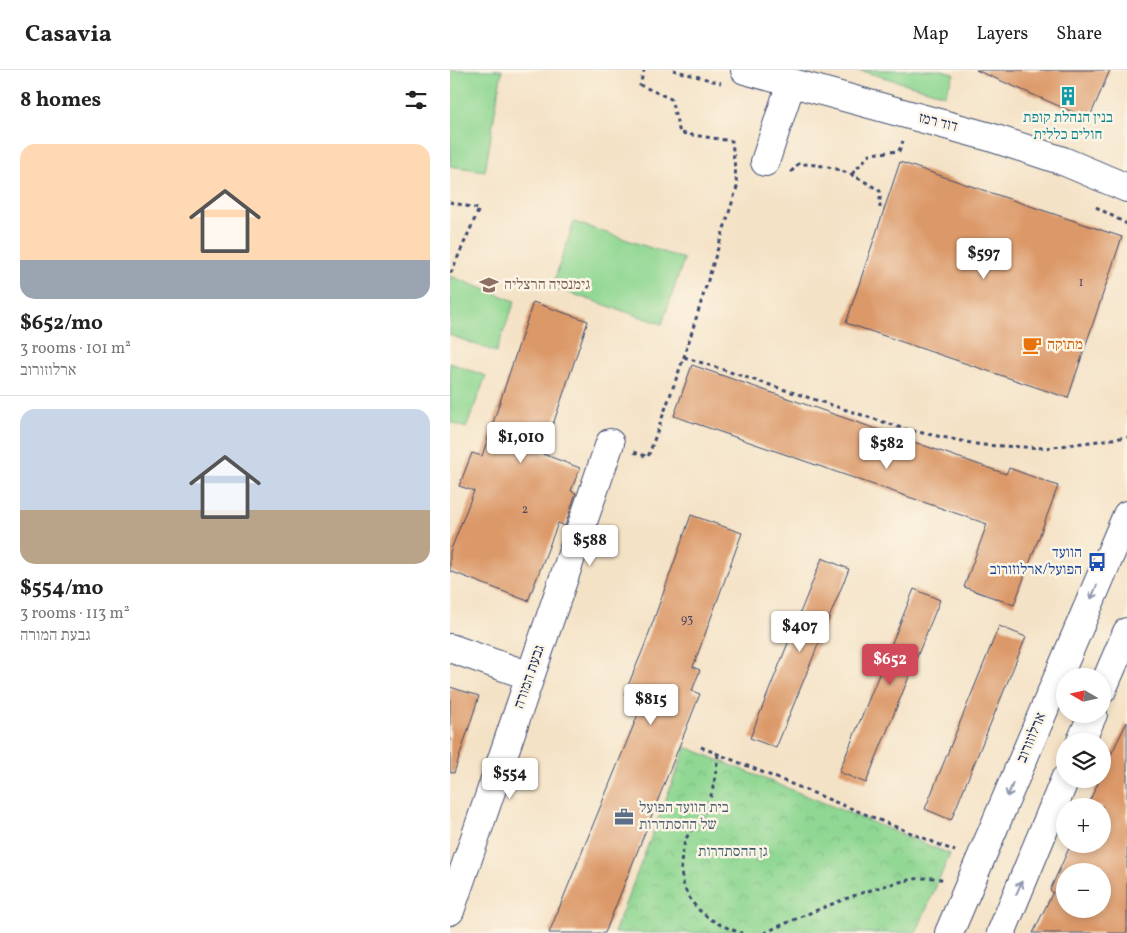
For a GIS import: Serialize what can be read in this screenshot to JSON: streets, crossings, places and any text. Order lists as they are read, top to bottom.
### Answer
{
  "streets": {
    "street": ["דוד רמז", "גבעת המורה", "ארלוזורוב"]
  },
  "parks": ["גן ההסתדרות"],
  "places": {
    "building": ["בנין הנהלת קופת חולים כללית"],
    "school or university": ["גימנסיה הרצליה"],
    "cafe": ["מתוקה"],
    "bus stop": ["הוועד הפועל/ארלוזורוב"],
    "office": ["בית הוועד הפועל של ההסתדרות"]
  },
  "house_numbers": ["1", "2", "93"],
  "north": "left",
  "page": {
    "header": "Casavia",
    "nav": ["Map", "Layers", "Share"],
    "heading": "8 homes",
    "list": [
      {
        "name": "$652/mo",
        "note": "3 rooms · 101 m² · ארלוזורוב"
      },
      {
        "name": "$554/mo",
        "note": "3 rooms · 113 m² · גבעת המורה"
      }
    ],
    "price": [
      "$597",
      "$1,010",
      "$582",
      "$588",
      "$407",
      "$652",
      "$815",
      "$554"
    ],
    "map_buttons": ["+", "−"]
  }
}
